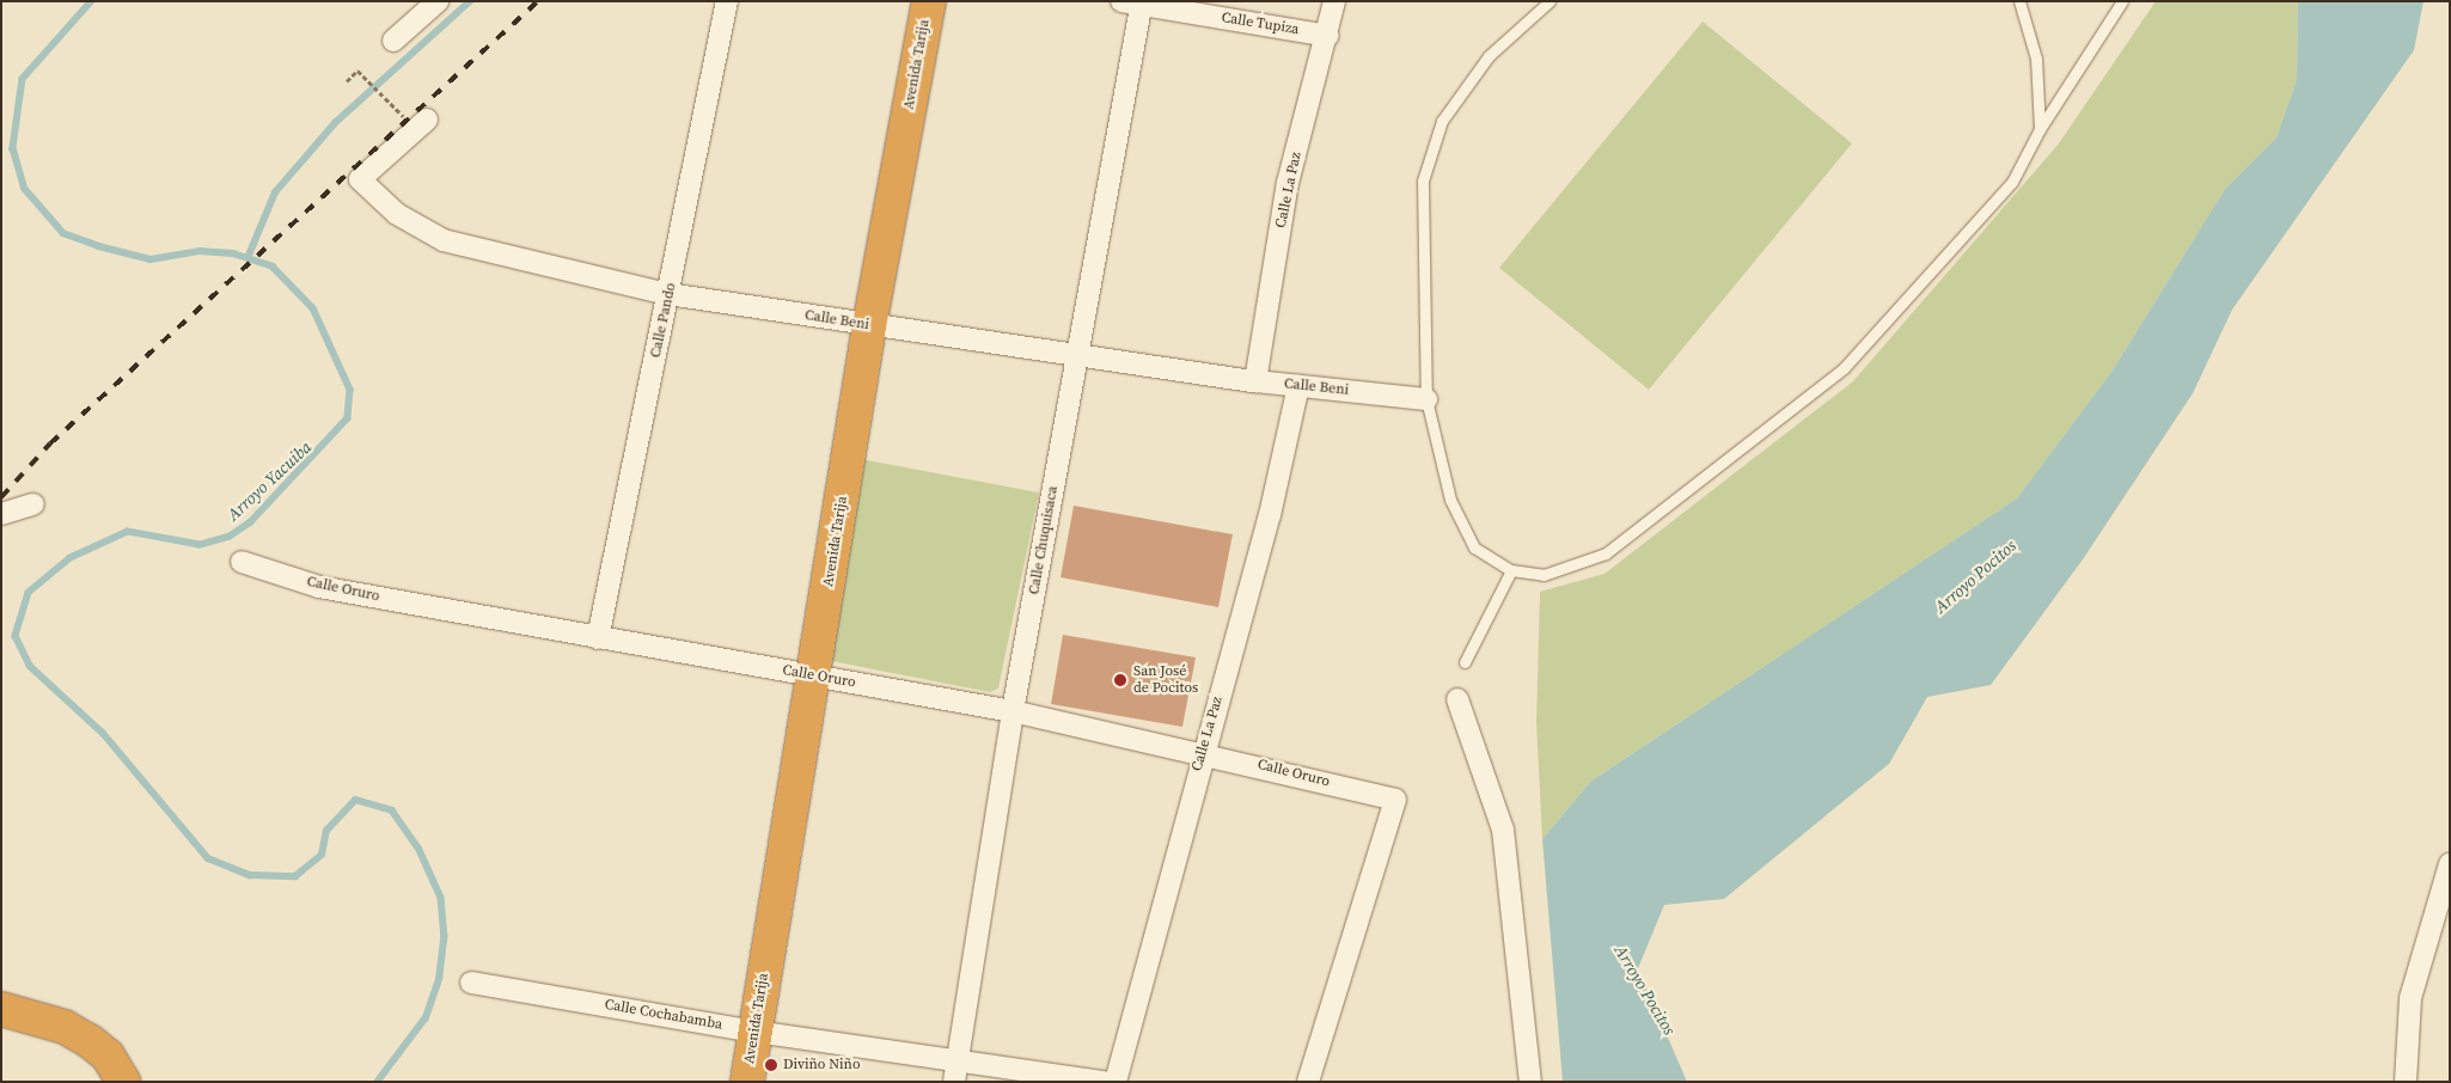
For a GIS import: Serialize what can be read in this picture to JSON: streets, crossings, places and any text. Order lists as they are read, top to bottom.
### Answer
{
  "streets": {
    "highway": ["Avenida Tarija"],
    "street": [
      "Calle Tupiza",
      "Calle La Paz",
      "Calle Pando",
      "Calle Beni",
      "Calle Chuquisaca",
      "Calle Oruro",
      "Calle Cochabamba"
    ]
  },
  "crossings": [
    ["Calle Tupiza", "Calle La Paz"],
    ["Calle Tupiza", "Calle Chuquisaca"],
    ["Avenida Tarija", "Calle Beni"],
    ["Avenida Tarija", "Calle Oruro"],
    ["Avenida Tarija", "Calle Cochabamba"],
    ["Calle La Paz", "Calle Beni"],
    ["Calle La Paz", "Calle Oruro"],
    ["Calle Pando", "Calle Beni"],
    ["Calle Pando", "Calle Oruro"],
    ["Calle Beni", "Calle Chuquisaca"],
    ["Calle Chuquisaca", "Calle Oruro"],
    ["Calle Chuquisaca", "Calle Cochabamba"]
  ],
  "water": ["Arroyo Yacuiba", "Arroyo Pocitos"],
  "places": ["San José de Pocitos", "Diviño Niño"]
}
